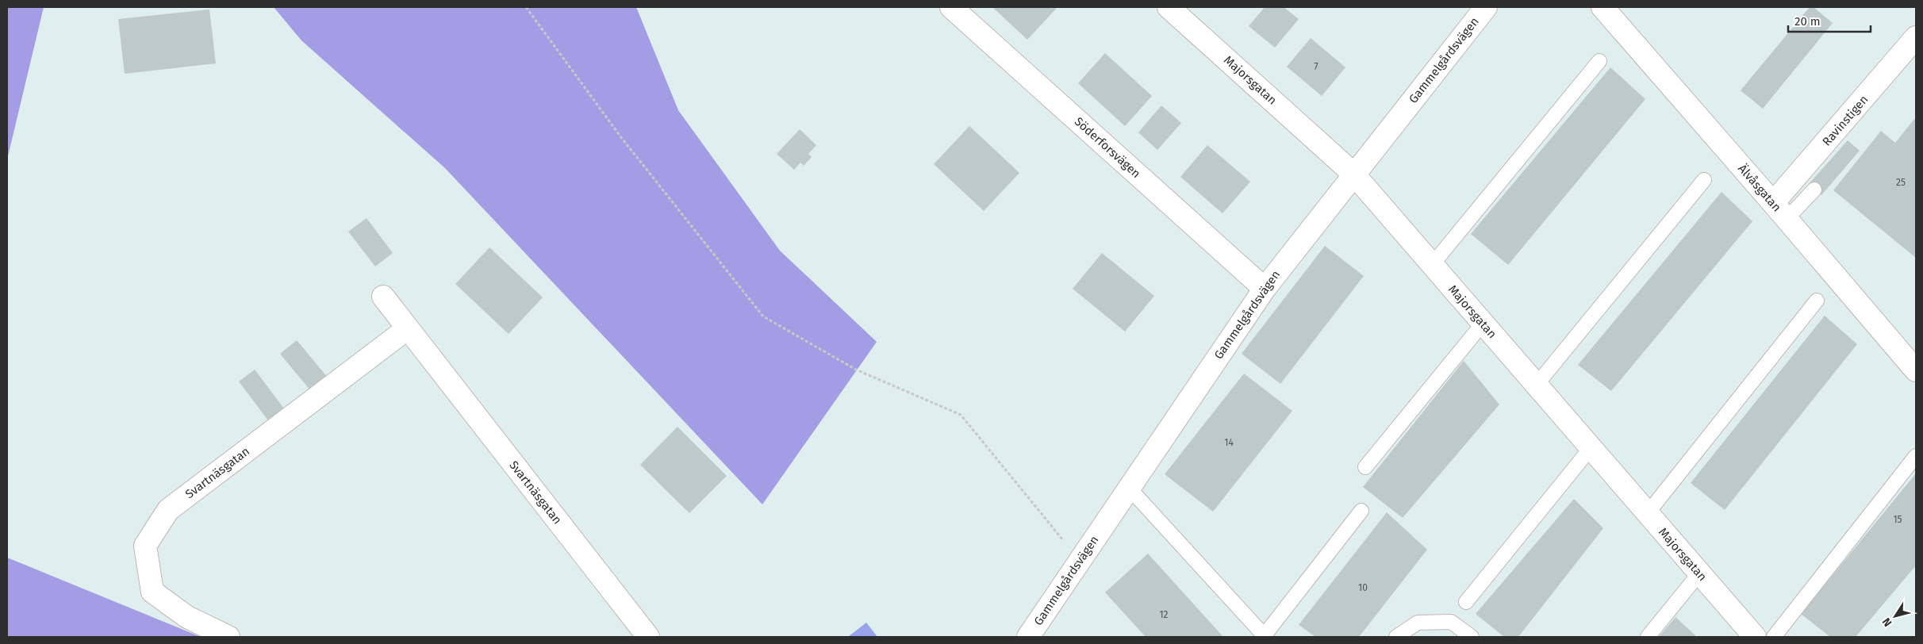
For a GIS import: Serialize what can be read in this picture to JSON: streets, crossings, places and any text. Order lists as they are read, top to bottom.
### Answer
{
  "streets": {
    "street": [
      "Gammelgårdsvägen",
      "Majorsgatan",
      "Ravinstigen",
      "Söderforsvägen",
      "Älvåsgatan",
      "Svartnäsgatan"
    ]
  },
  "crossings": [
    ["Gammelgårdsvägen", "Majorsgatan"],
    ["Gammelgårdsvägen", "Söderforsvägen"],
    ["Ravinstigen", "Älvåsgatan"]
  ],
  "house_numbers": [
    "7",
    "25",
    "14",
    "15",
    "10",
    "12"
  ],
  "scale_bar": "20 m",
  "north": "bottom left"
}
